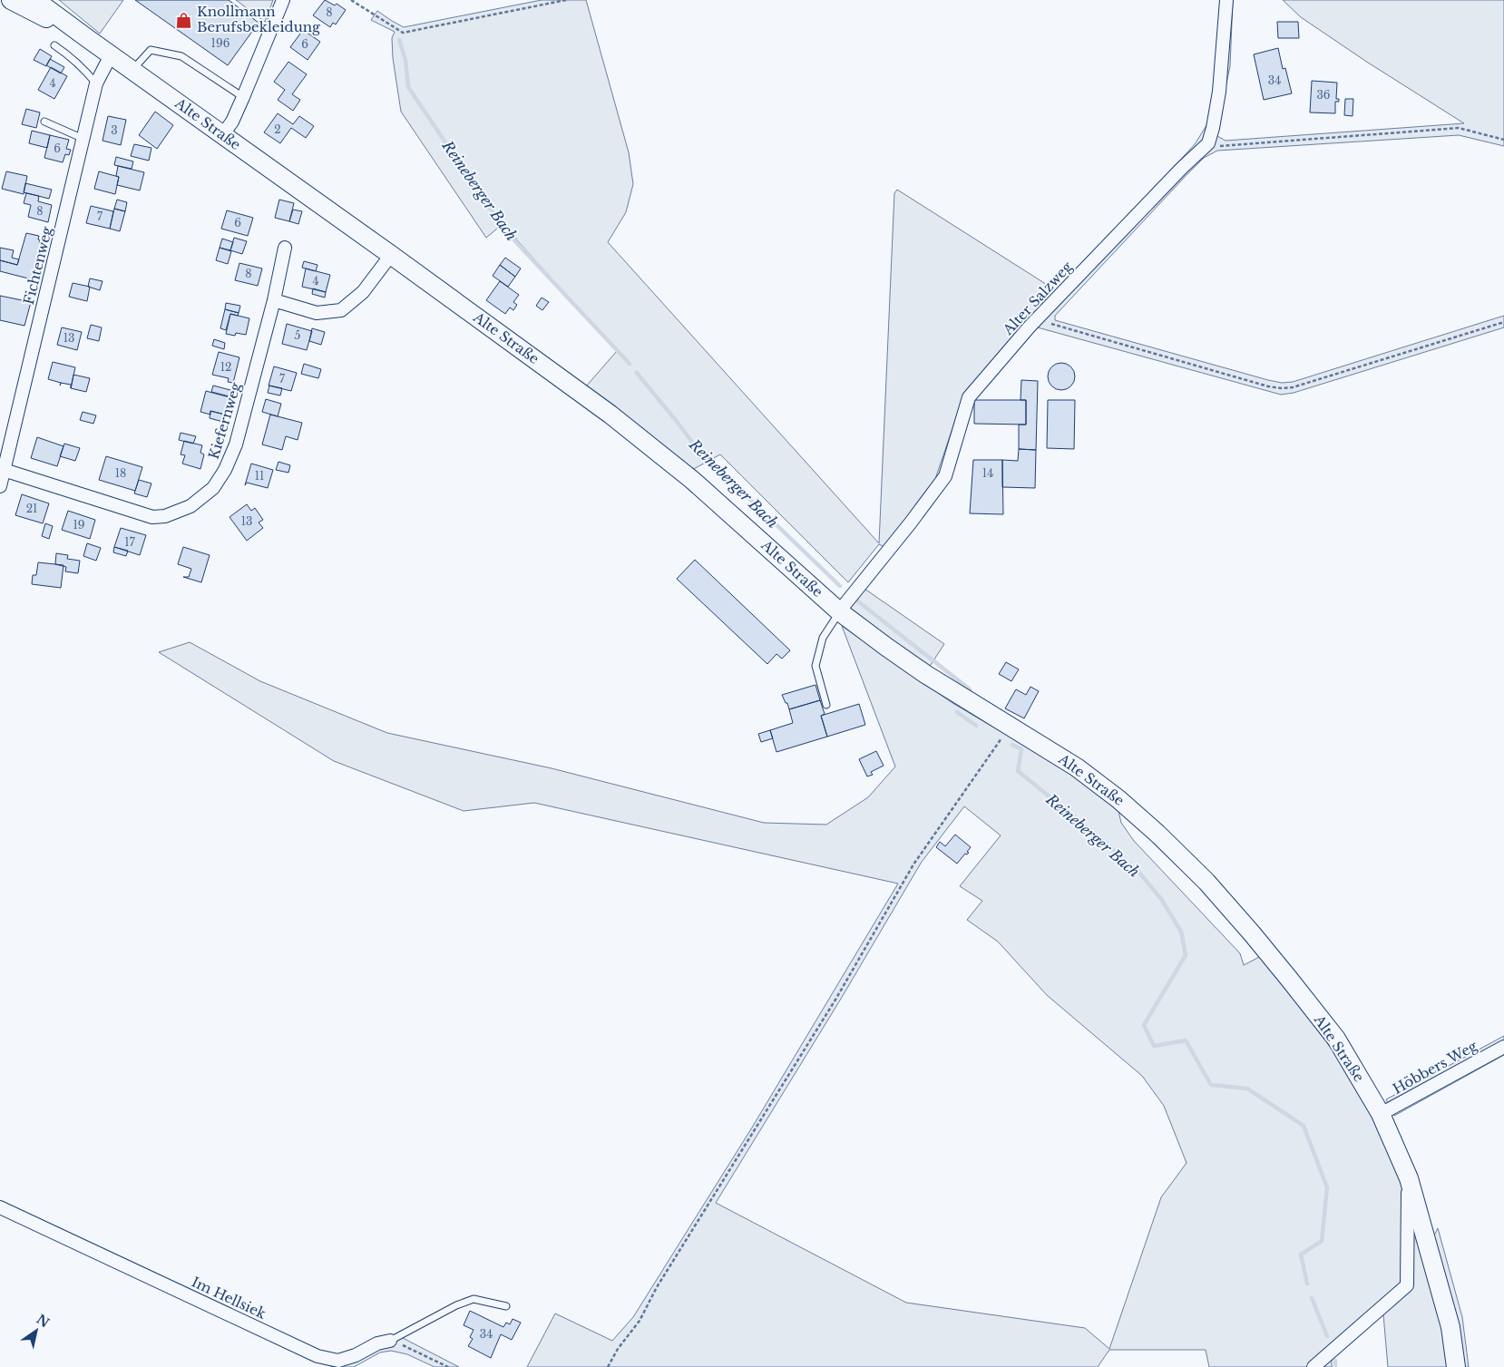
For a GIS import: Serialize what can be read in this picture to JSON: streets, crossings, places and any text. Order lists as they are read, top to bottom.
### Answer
{
  "streets": {
    "main road": ["Alte Straße"],
    "street": [
      "Fichtenweg",
      "Alter Salzweg",
      "Kiefernweg",
      "Höbbers Weg",
      "Im Hellsiek"
    ]
  },
  "crossings": [
    ["Alte Straße", "Fichtenweg"],
    ["Alte Straße", "Alter Salzweg"],
    ["Alte Straße", "Höbbers Weg"],
    ["Fichtenweg", "Kiefernweg"]
  ],
  "water": ["Reineberger Bach"],
  "places": {
    "shop": ["Knollmann Berufsbekleidung"]
  },
  "house_numbers": [
    "8",
    "196",
    "6",
    "34",
    "4",
    "36",
    "2",
    "3",
    "6",
    "8",
    "7",
    "6",
    "8",
    "4",
    "5",
    "13",
    "12",
    "7",
    "18",
    "14",
    "11",
    "21",
    "13",
    "19",
    "17",
    "34"
  ],
  "north": "top right"
}
